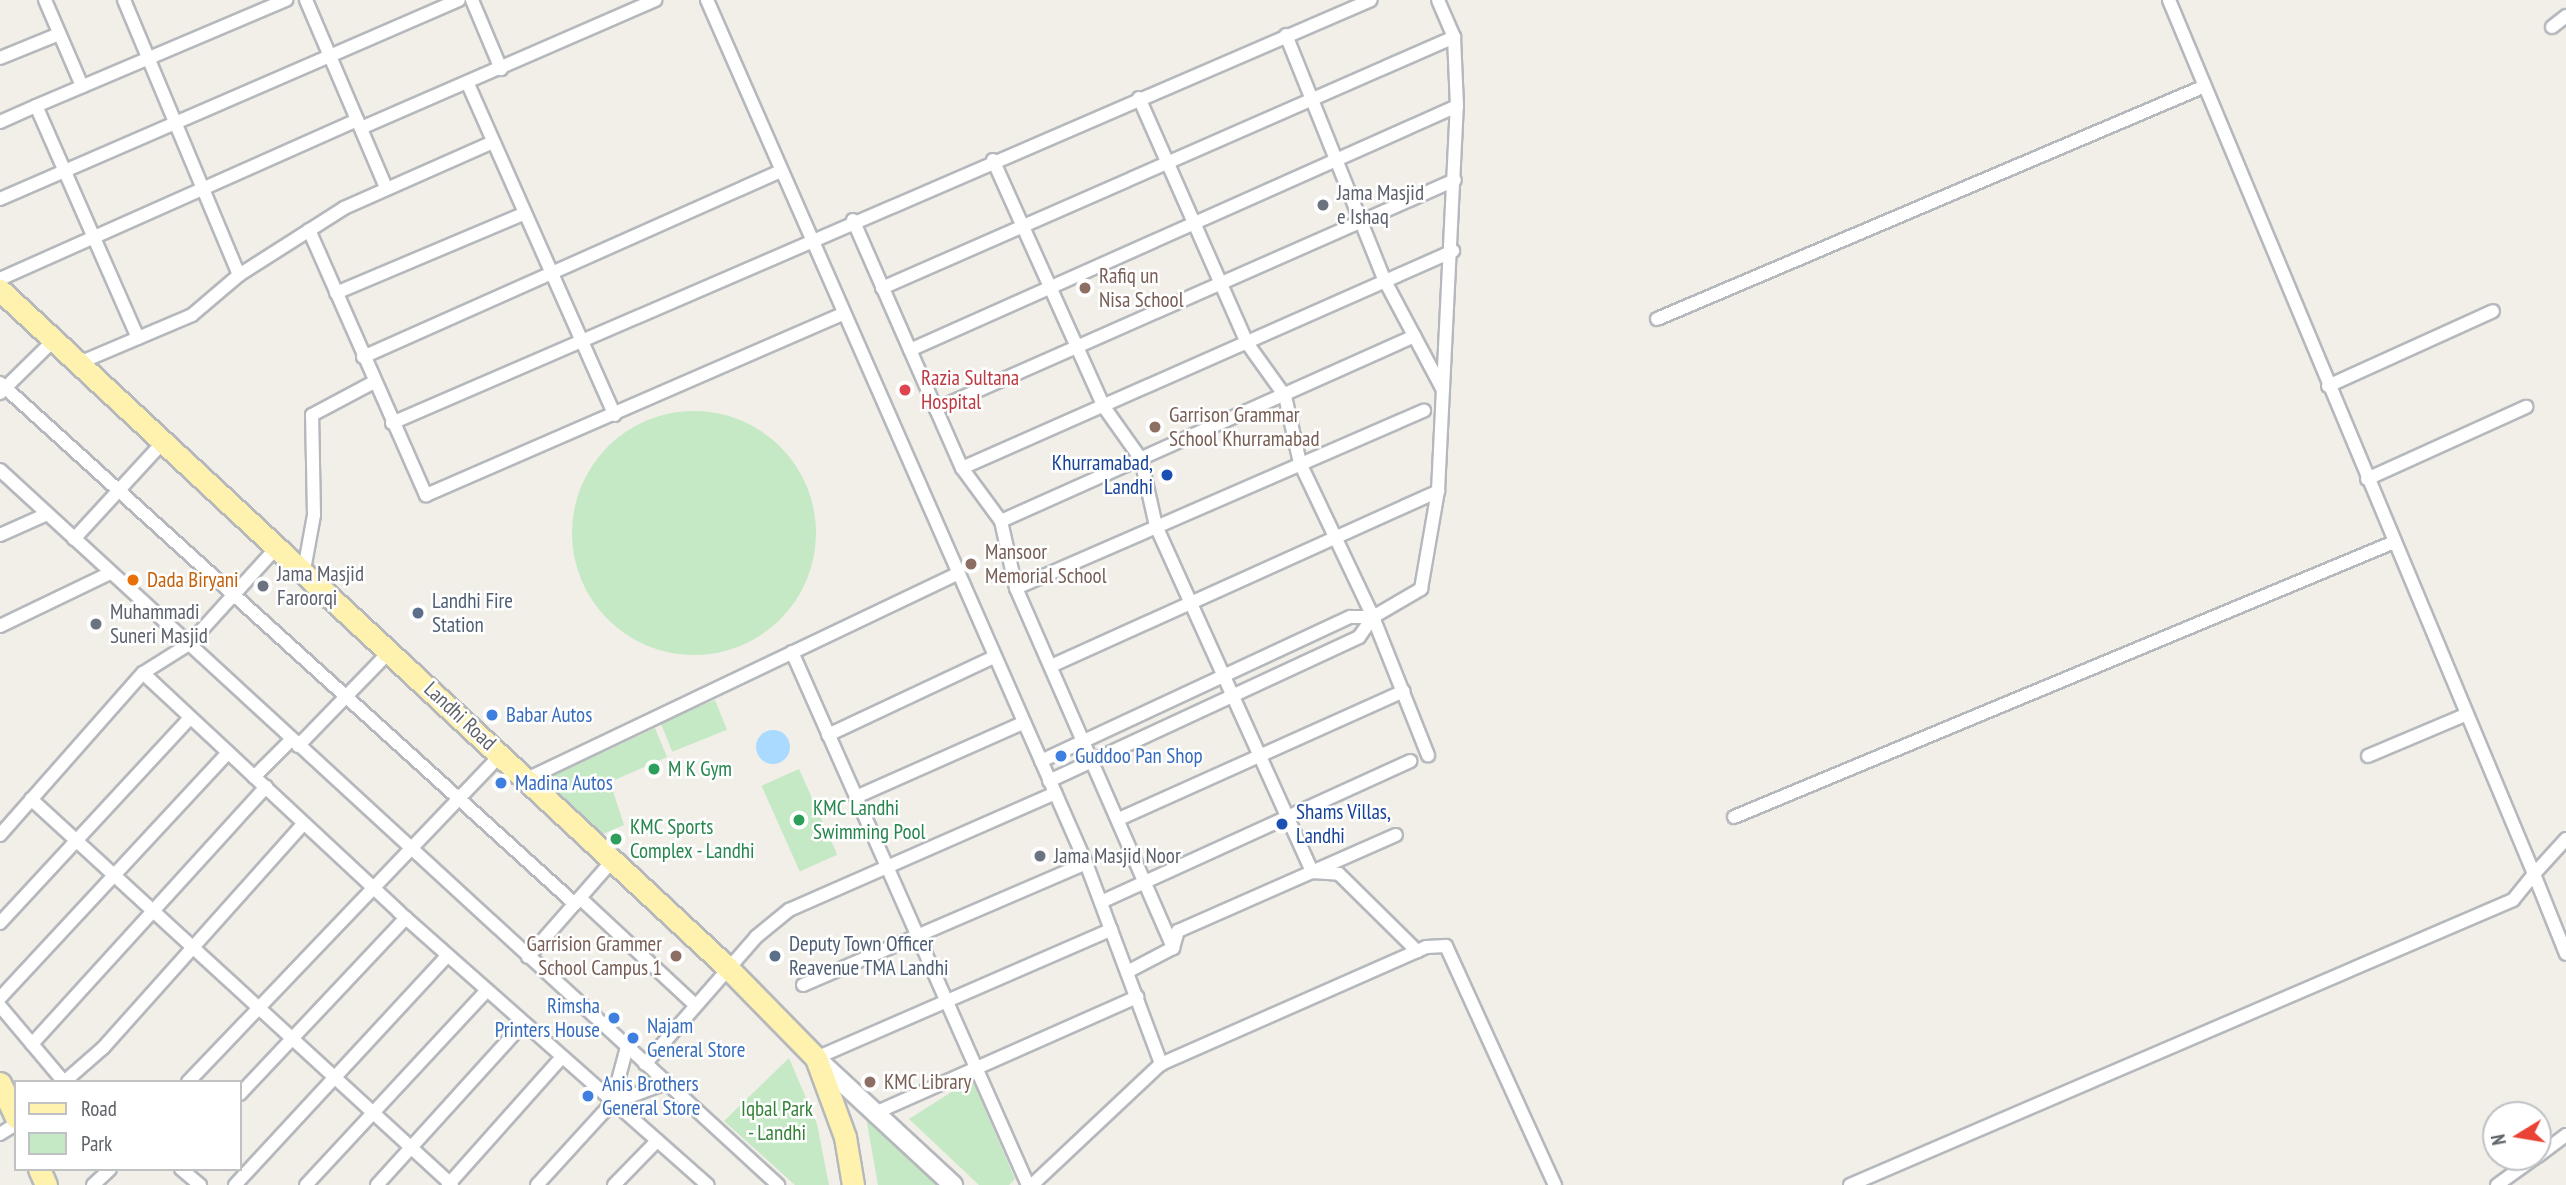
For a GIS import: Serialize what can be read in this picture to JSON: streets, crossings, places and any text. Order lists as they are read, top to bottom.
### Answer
{
  "streets": {
    "main road": ["Landhi Road"]
  },
  "parks": ["Iqbal Park - Landhi"],
  "places": [
    "Jama Masjid e Ishaq",
    "Rafiq un Nisa School",
    "Razia Sultana Hospital",
    "Garrison Grammar School Khurramabad",
    "Khurramabad, Landhi",
    "Mansoor Memorial School",
    "Dada Biryani",
    "Jama Masjid Faroorqi",
    "Landhi Fire Station",
    "Muhammadi Suneri Masjid",
    "Babar Autos",
    "Guddoo Pan Shop",
    "M K Gym",
    "Madina Autos",
    "KMC Landhi Swimming Pool",
    "Shams Villas, Landhi",
    "KMC Sports Complex - Landhi",
    "Jama Masjid Noor",
    "Garrision Grammer School Campus 1",
    "Deputy Town Officer Reavenue TMA Landhi",
    "Rimsha Printers House",
    "Najam General Store",
    "KMC Library",
    "Anis Brothers General Store"
  ],
  "legend": ["Road", "Park"],
  "north": "left"
}
